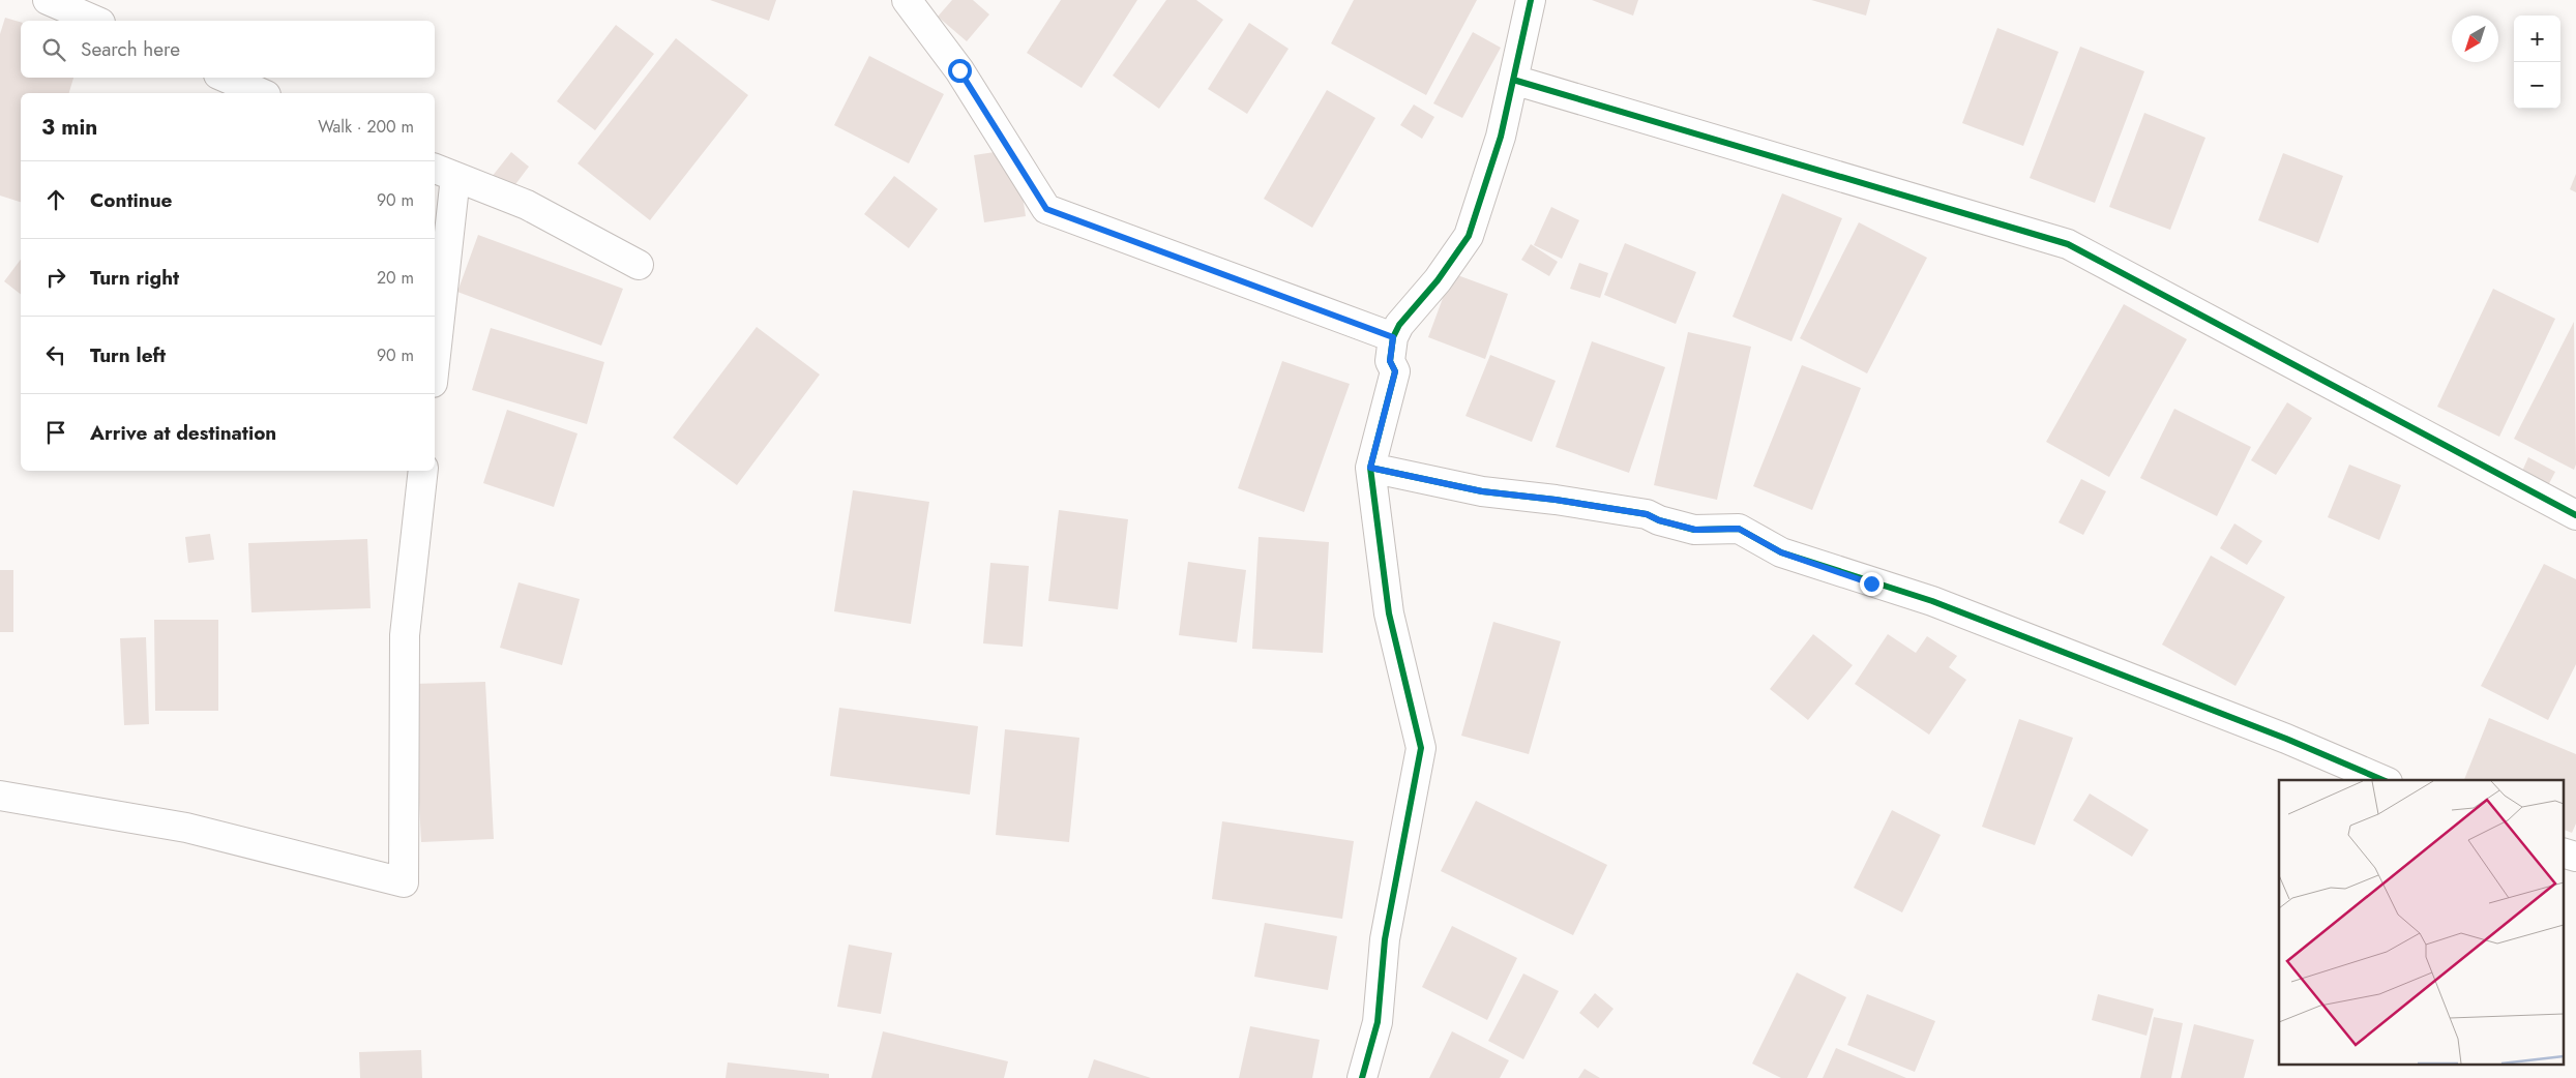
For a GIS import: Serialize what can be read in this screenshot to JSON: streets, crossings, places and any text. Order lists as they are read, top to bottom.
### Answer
{
  "north": "bottom left",
  "page": {
    "map_buttons": ["+", "−"],
    "search": "Search here",
    "heading": ["3 min", "Walk · 200 m"],
    "list": [
      ["Continue", "90 m"],
      ["Turn right", "20 m"],
      ["Turn left", "90 m"],
      "Arrive at destination"
    ]
  }
}
